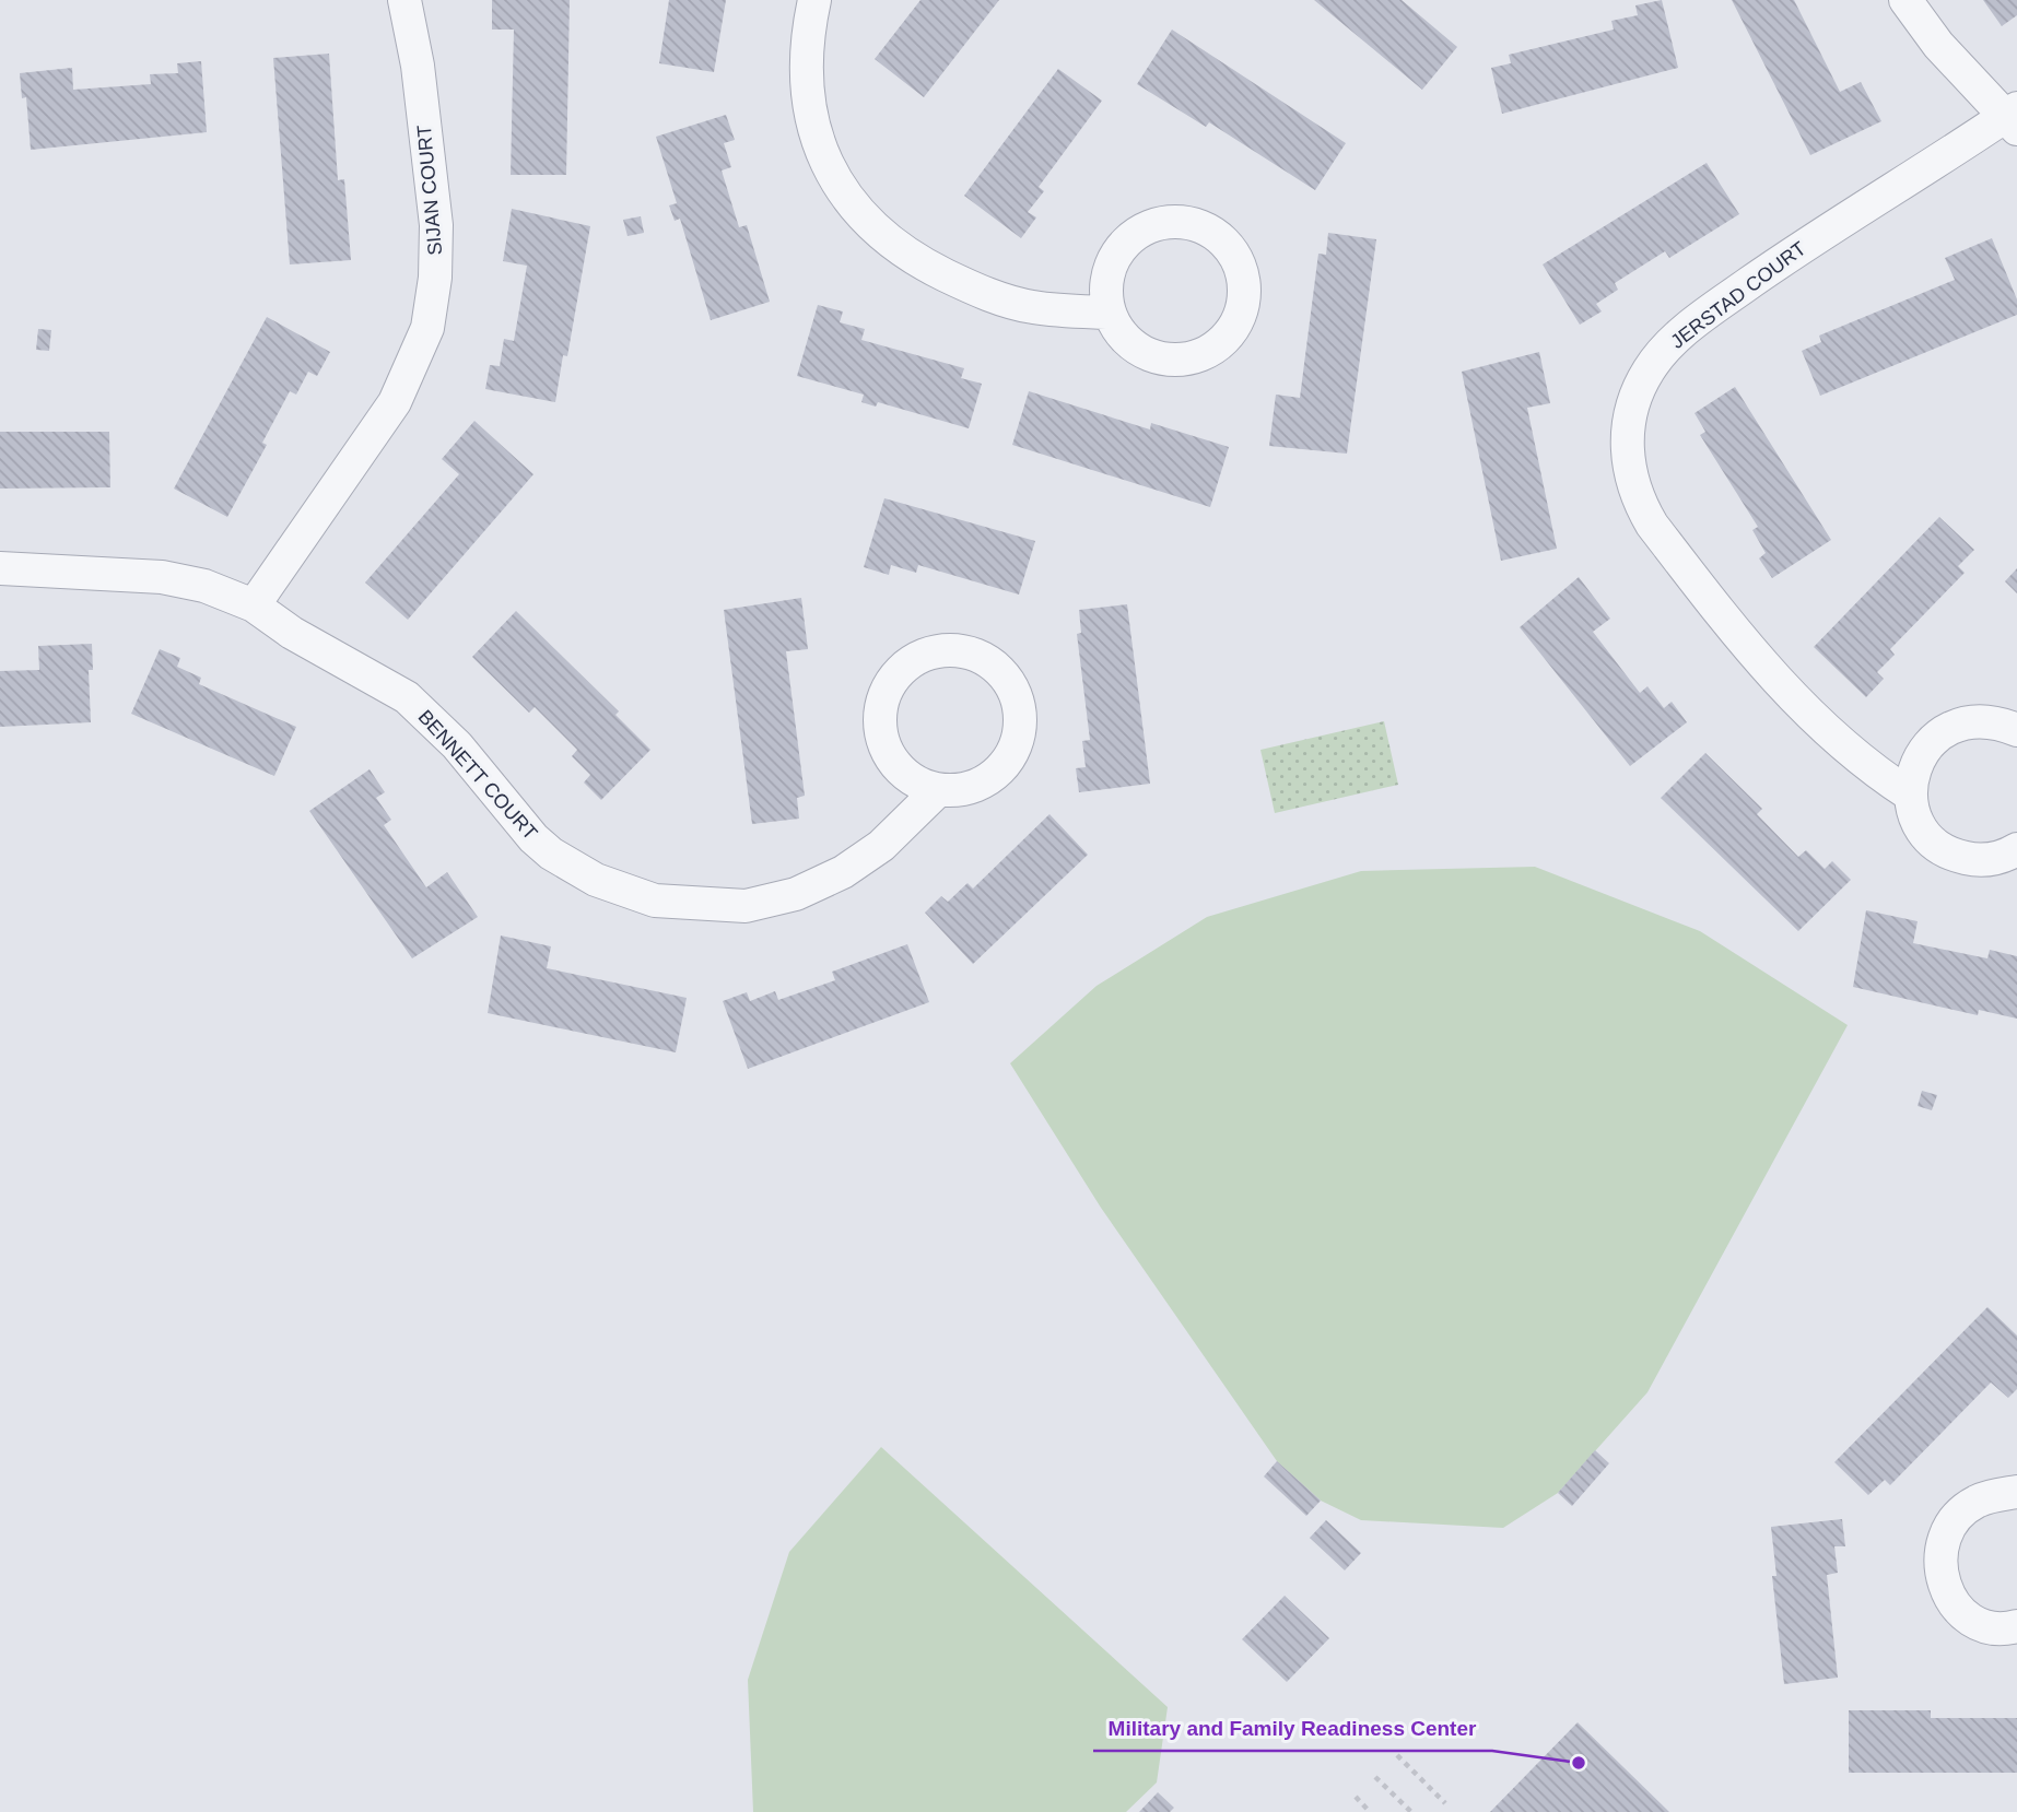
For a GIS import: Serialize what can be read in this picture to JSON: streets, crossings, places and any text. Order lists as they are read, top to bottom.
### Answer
{
  "streets": {
    "street": ["SIJAN COURT", "JERSTAD COURT", "BENNETT COURT"]
  },
  "crossings": [
    ["SIJAN COURT", "BENNETT COURT"]
  ],
  "places": ["Military and Family Readiness Center"]
}
